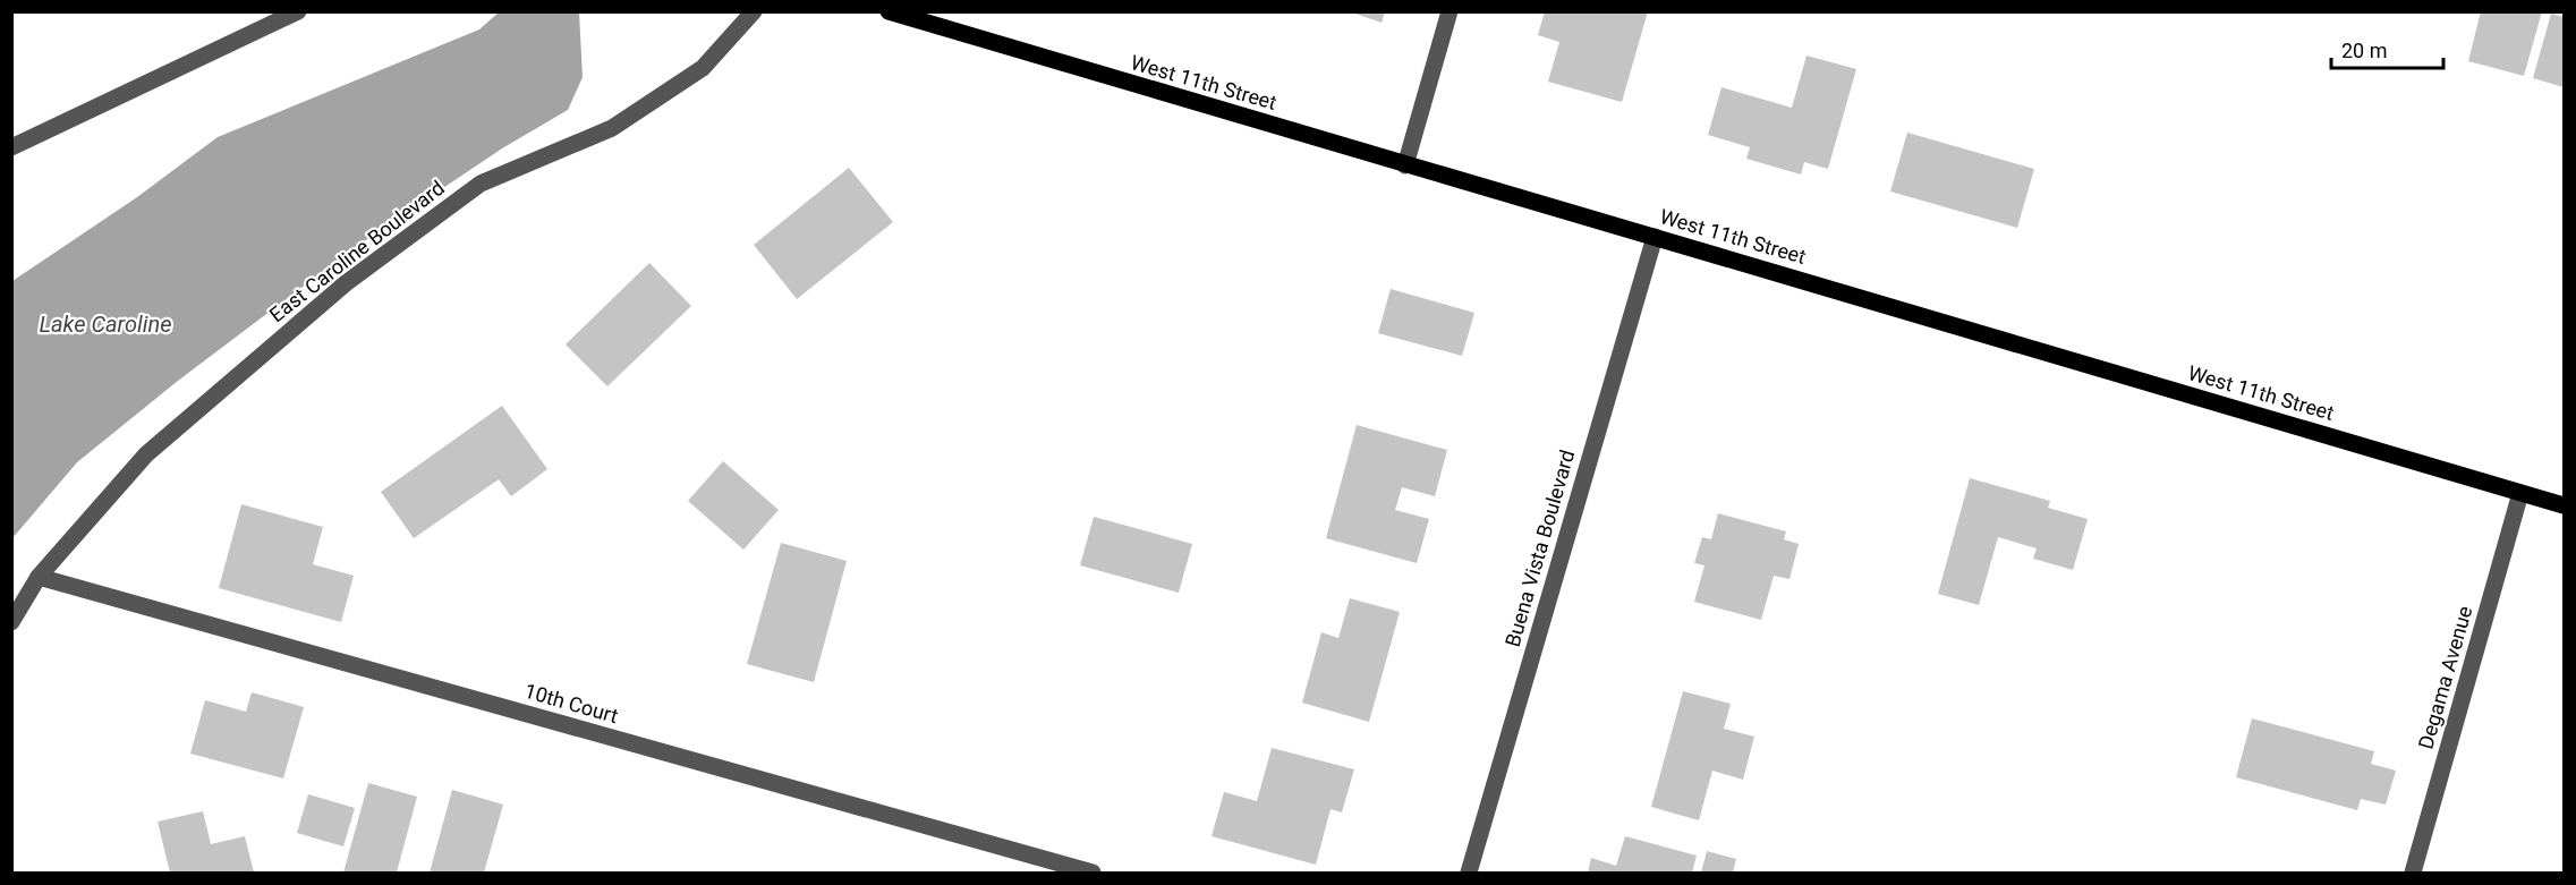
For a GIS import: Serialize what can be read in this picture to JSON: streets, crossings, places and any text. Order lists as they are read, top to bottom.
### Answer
{
  "streets": {
    "main road": ["West 11th Street"],
    "street": [
      "East Caroline Boulevard",
      "Buena Vista Boulevard",
      "Degama Avenue",
      "10th Court"
    ]
  },
  "crossings": [
    ["West 11th Street", "Buena Vista Boulevard"],
    ["West 11th Street", "Degama Avenue"],
    ["East Caroline Boulevard", "10th Court"]
  ],
  "water": ["Lake Caroline"],
  "scale_bar": "20 m"
}
